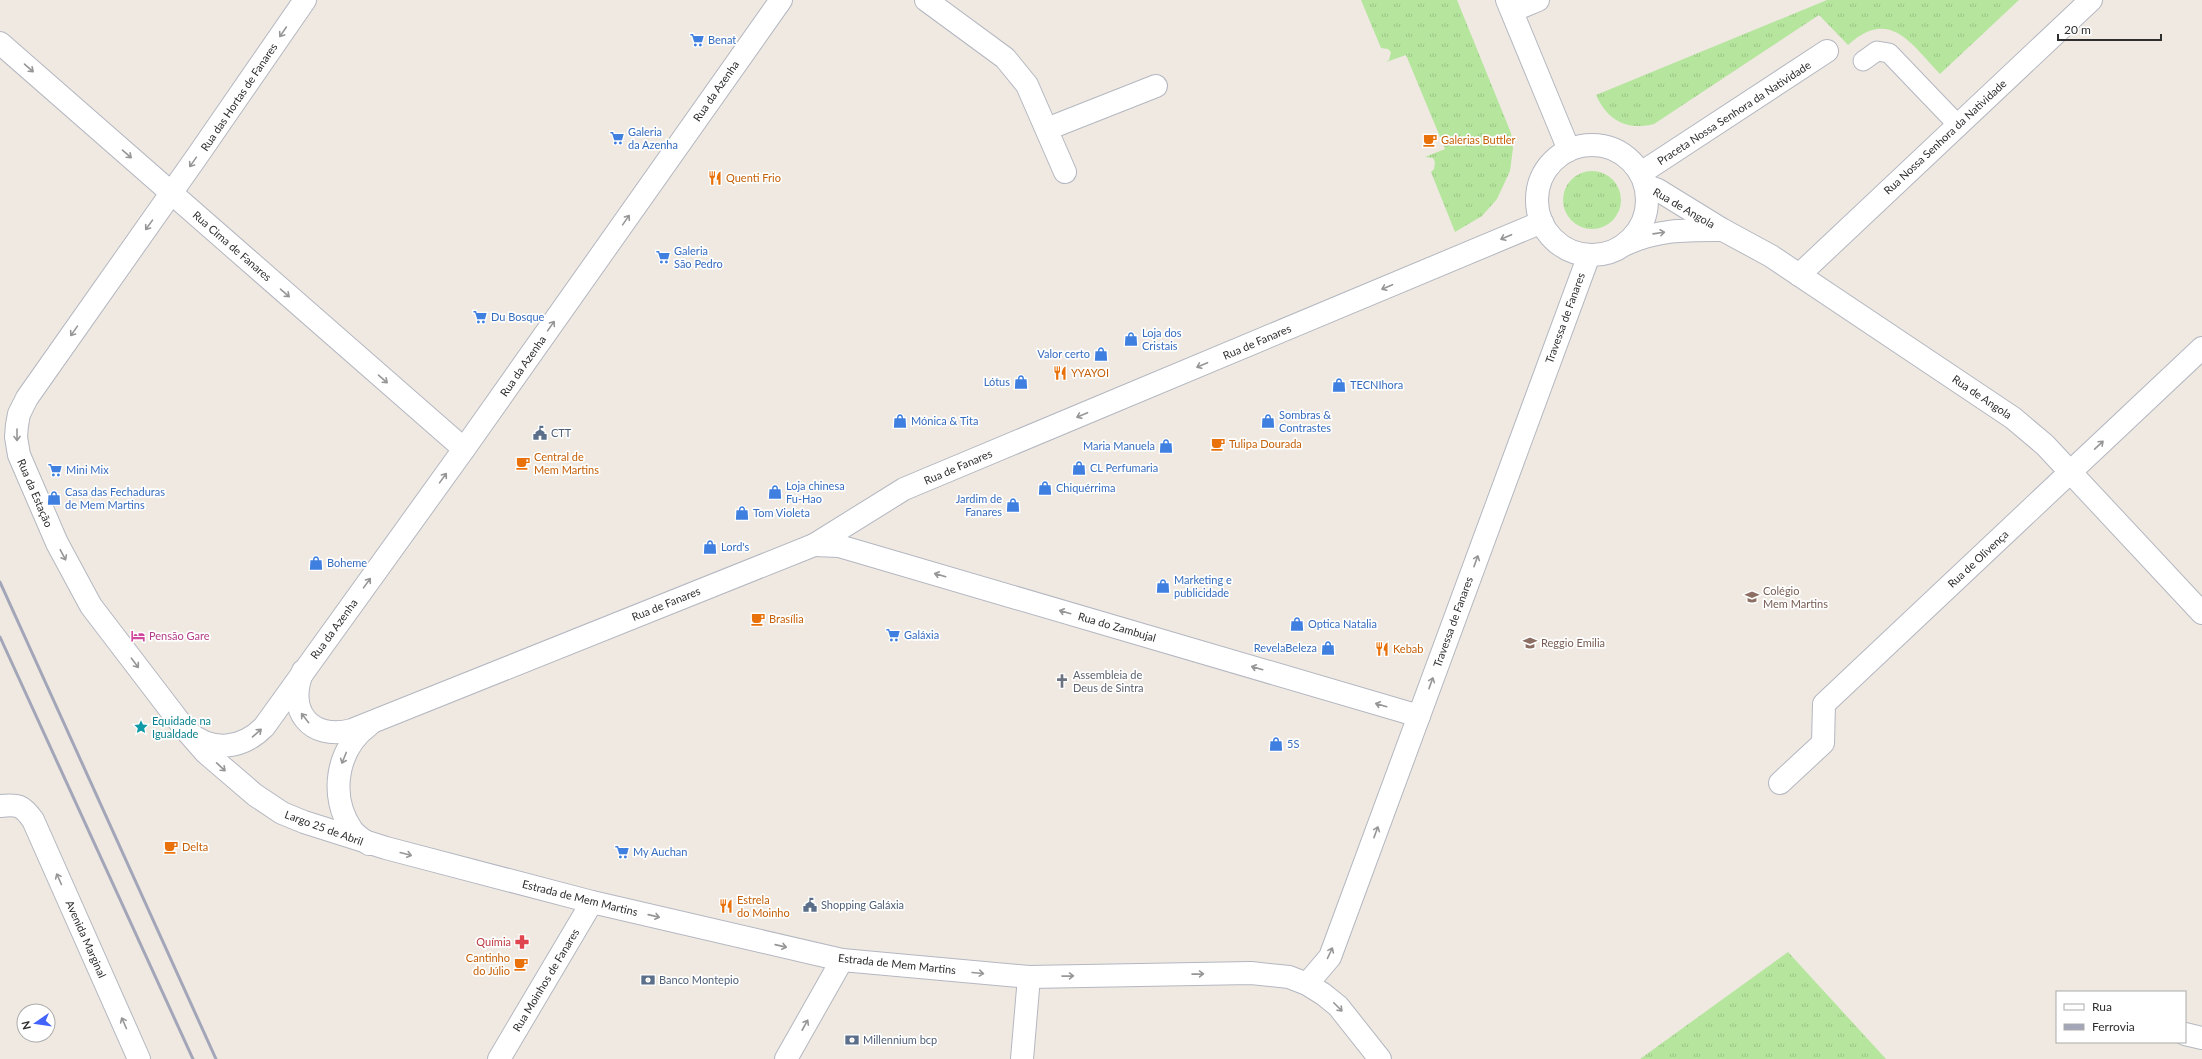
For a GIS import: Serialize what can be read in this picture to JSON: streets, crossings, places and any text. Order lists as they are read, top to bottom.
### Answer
{
  "streets": {
    "street": [
      "Rua da Azenha",
      "Rua das Hortas de Fanares",
      "Praceta Nossa Senhora da Natividade",
      "Rua Nossa Senhora da Natividade",
      "Rua de Angola",
      "Rua Cima de Fanares",
      "Travessa de Fanares",
      "Rua de Fanares",
      "Rua da Estação",
      "Rua de Olivença",
      "Rua do Zambujal",
      "Largo 25 de Abril",
      "Estrada de Mem Martins",
      "Avenida Marginal",
      "Rua Moinhos de Fanares"
    ]
  },
  "crossings": [
    ["Rua da Azenha", "Rua Cima de Fanares"],
    ["Rua das Hortas de Fanares", "Rua Cima de Fanares"],
    ["Rua das Hortas de Fanares", "Rua da Estação"],
    ["Praceta Nossa Senhora da Natividade", "Rua de Angola"],
    ["Praceta Nossa Senhora da Natividade", "Travessa de Fanares"],
    ["Praceta Nossa Senhora da Natividade", "Rua de Fanares"],
    ["Rua Nossa Senhora da Natividade", "Rua de Angola"],
    ["Rua de Angola", "Travessa de Fanares"],
    ["Rua de Angola", "Rua de Fanares"],
    ["Rua de Angola", "Rua de Olivença"],
    ["Rua Cima de Fanares", "Rua da Estação"],
    ["Travessa de Fanares", "Rua de Fanares"],
    ["Travessa de Fanares", "Rua do Zambujal"],
    ["Travessa de Fanares", "Estrada de Mem Martins"],
    ["Rua de Fanares", "Rua do Zambujal"],
    ["Rua de Fanares", "Largo 25 de Abril"],
    ["Rua da Estação", "Largo 25 de Abril"],
    ["Largo 25 de Abril", "Estrada de Mem Martins"],
    ["Estrada de Mem Martins", "Rua Moinhos de Fanares"]
  ],
  "one_way": [
    "Rua da Azenha",
    "Rua das Hortas de Fanares",
    "Rua Cima de Fanares",
    "Travessa de Fanares",
    "Rua de Fanares",
    "Rua da Estação",
    "Rua do Zambujal",
    "Estrada de Mem Martins",
    "Avenida Marginal"
  ],
  "places": {
    "supermarket": [
      "Benat",
      "Galeria da Azenha",
      "Galeria São Pedro",
      "Du Bosque",
      "Mini Mix",
      "Galáxia",
      "My Auchan"
    ],
    "cafe": [
      "Galerias Buttler",
      "Tulipa Dourada",
      "Central de Mem Martins",
      "Brasília",
      "Delta",
      "Cantinho do Júlio"
    ],
    "restaurant": [
      "Quenti Frio",
      "YYAYOI",
      "Kebab",
      "Estrela do Moinho"
    ],
    "shop": [
      "Loja dos Cristais",
      "Valor certo",
      "Lótus",
      "TECNIhora",
      "Mónica & Tita",
      "Sombras & Contrastes",
      "Maria Manuela",
      "CL Perfumaria",
      "Chiquérrima",
      "Loja chinesa Fu-Hao",
      "Casa das Fechaduras de Mem Martins",
      "Jardim de Fanares",
      "Tom Violeta",
      "Lord's",
      "Boheme",
      "Marketing e publicidade",
      "Optica Natalia",
      "RevelaBeleza",
      "5S"
    ],
    "public building": ["CTT", "Shopping Galáxia"],
    "school or university": ["Colégio Mem Martins", "Reggio Emilia"],
    "hotel": ["Pensão Gare"],
    "church": ["Assembleia de Deus de Sintra"],
    "place": ["Equidade na Igualdade"],
    "pharmacy": ["Químia"],
    "bank": ["Banco Montepio", "Millennium bcp"]
  },
  "legend": ["Rua", "Ferrovia"],
  "scale_bar": "20 m",
  "north": "left"
}
